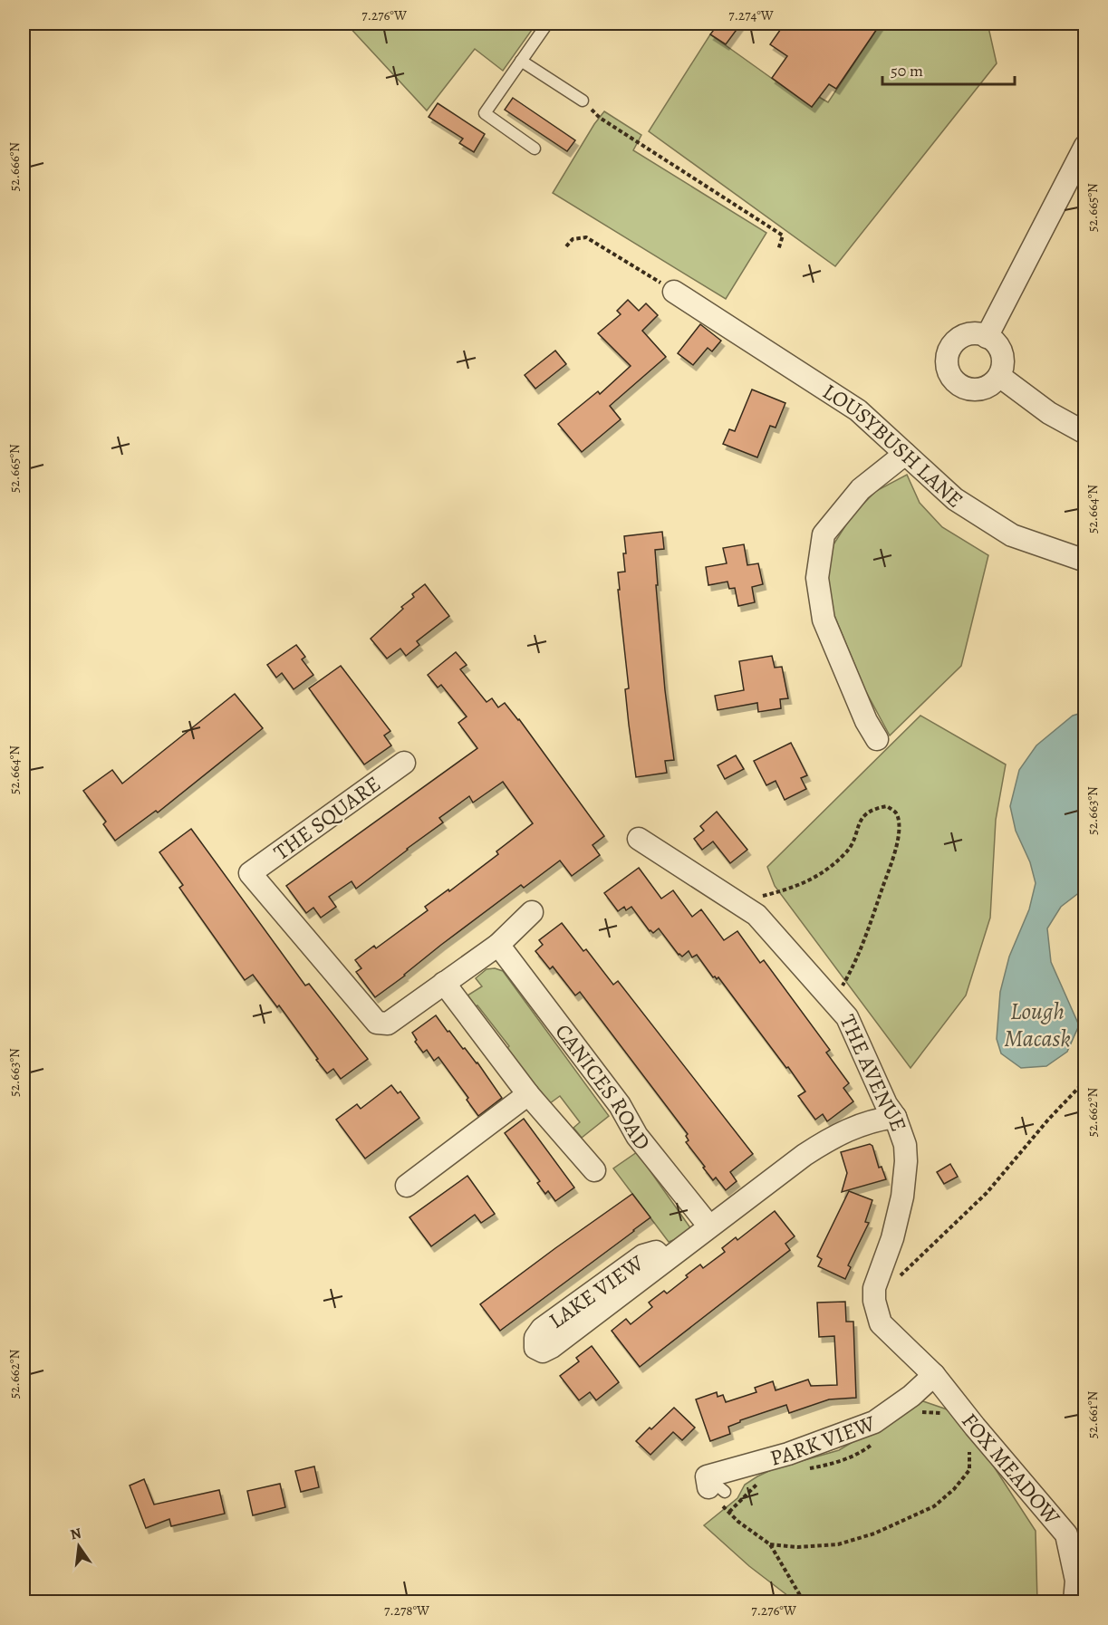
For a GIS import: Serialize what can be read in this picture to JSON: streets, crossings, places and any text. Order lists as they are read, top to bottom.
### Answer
{
  "streets": {
    "street": [
      "LOUSYBUSH LANE",
      "THE SQUARE",
      "THE AVENUE",
      "CANICES ROAD",
      "LAKE VIEW",
      "PARK VIEW",
      "FOX MEADOW"
    ]
  },
  "crossings": [
    ["THE AVENUE", "LAKE VIEW"],
    ["THE AVENUE", "PARK VIEW"],
    ["THE AVENUE", "FOX MEADOW"],
    ["CANICES ROAD", "LAKE VIEW"],
    ["PARK VIEW", "FOX MEADOW"]
  ],
  "water": ["Lough Macask"],
  "scale_bar": "50 m",
  "north": "top",
  "coordinates": [
    "7.276°W",
    "7.274°W",
    "52.666°N",
    "52.665°N",
    "52.664°N",
    "52.663°N",
    "52.662°N",
    "52.661°N",
    "7.278°W"
  ]
}
